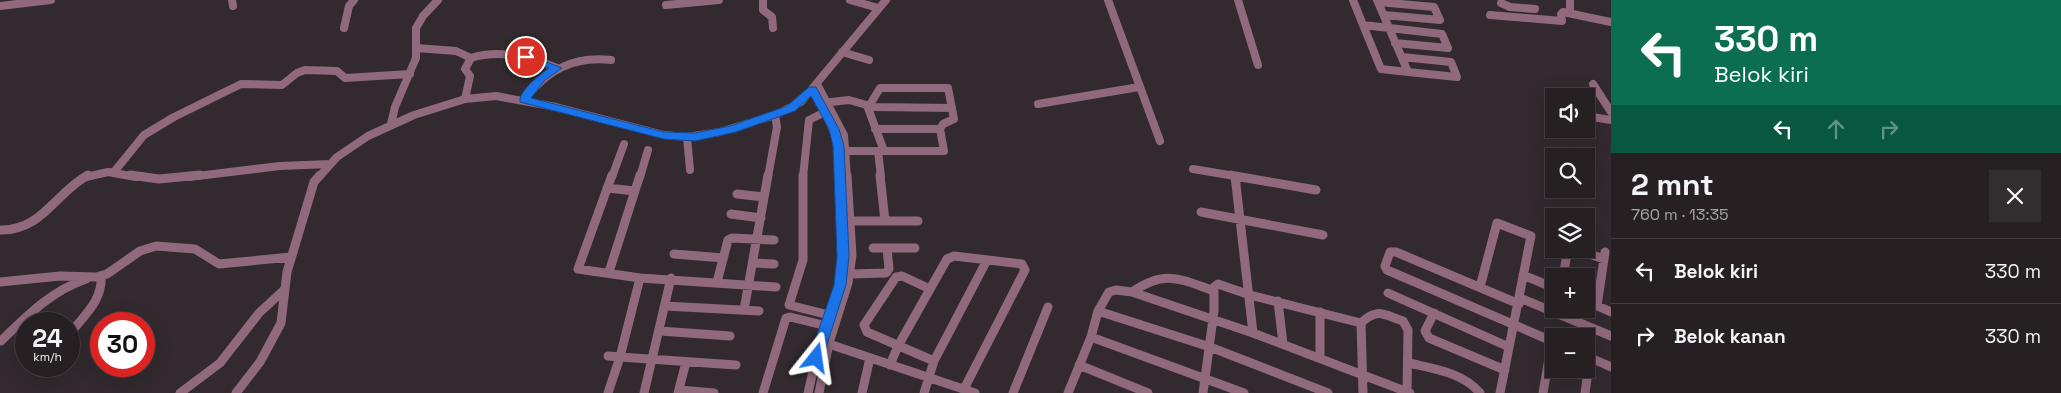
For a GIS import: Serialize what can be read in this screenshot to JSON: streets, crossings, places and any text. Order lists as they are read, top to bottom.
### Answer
{
  "page": {
    "turn": ["330 m", "Belok kiri"],
    "map_buttons": ["+", "−"],
    "heading": ["2 mnt", "760 m · 13:35"],
    "list": [
      {
        "name": "Belok kiri",
        "value": "330 m"
      },
      {
        "name": "Belok kanan",
        "value": "330 m"
      }
    ],
    "speed": "24 km/h",
    "limit": "30"
  }
}
